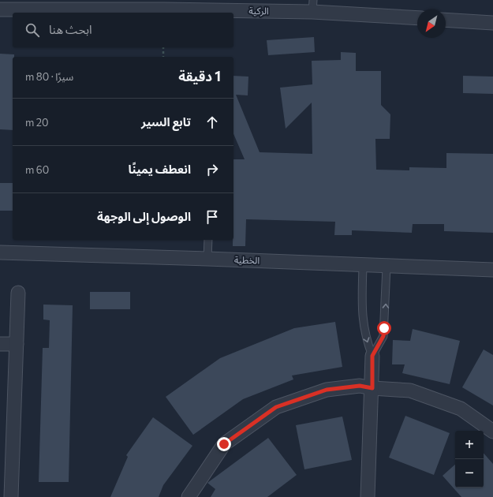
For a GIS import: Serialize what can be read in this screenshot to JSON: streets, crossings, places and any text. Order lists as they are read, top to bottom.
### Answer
{
  "streets": {
    "street": ["الركية", "الخطية"]
  },
  "north": "bottom left",
  "page": {
    "search": "ابحث هنا",
    "heading": ["1 دقيقة", "سيرًا · 80 m"],
    "list": [
      ["تابع السير", "20 m"],
      ["انعطف يمينًا", "60 m"],
      "الوصول إلى الوجهة"
    ],
    "map_buttons": ["+", "−"]
  }
}
